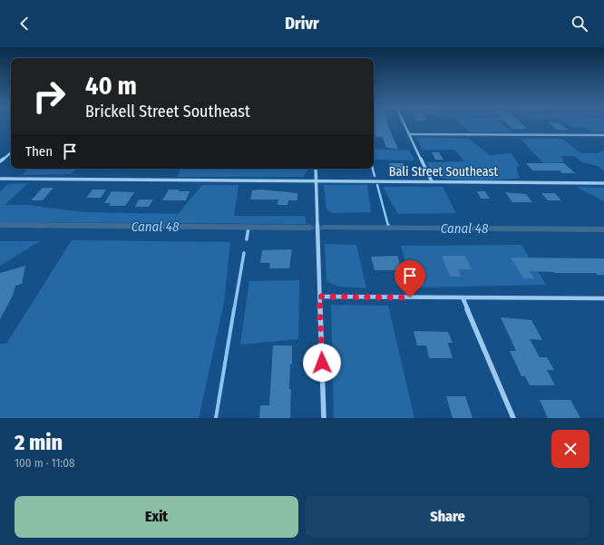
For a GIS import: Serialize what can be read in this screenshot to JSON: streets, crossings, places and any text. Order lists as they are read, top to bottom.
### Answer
{
  "streets": {
    "street": ["Bali Street Southeast"]
  },
  "water": ["Canal 48"],
  "page": {
    "header": "Drivr",
    "turn": ["40 m", "Brickell Street Southeast"],
    "then": "Then",
    "heading": ["2 min", "100 m · 11:08"],
    "buttons": ["Exit", "Share"]
  }
}
